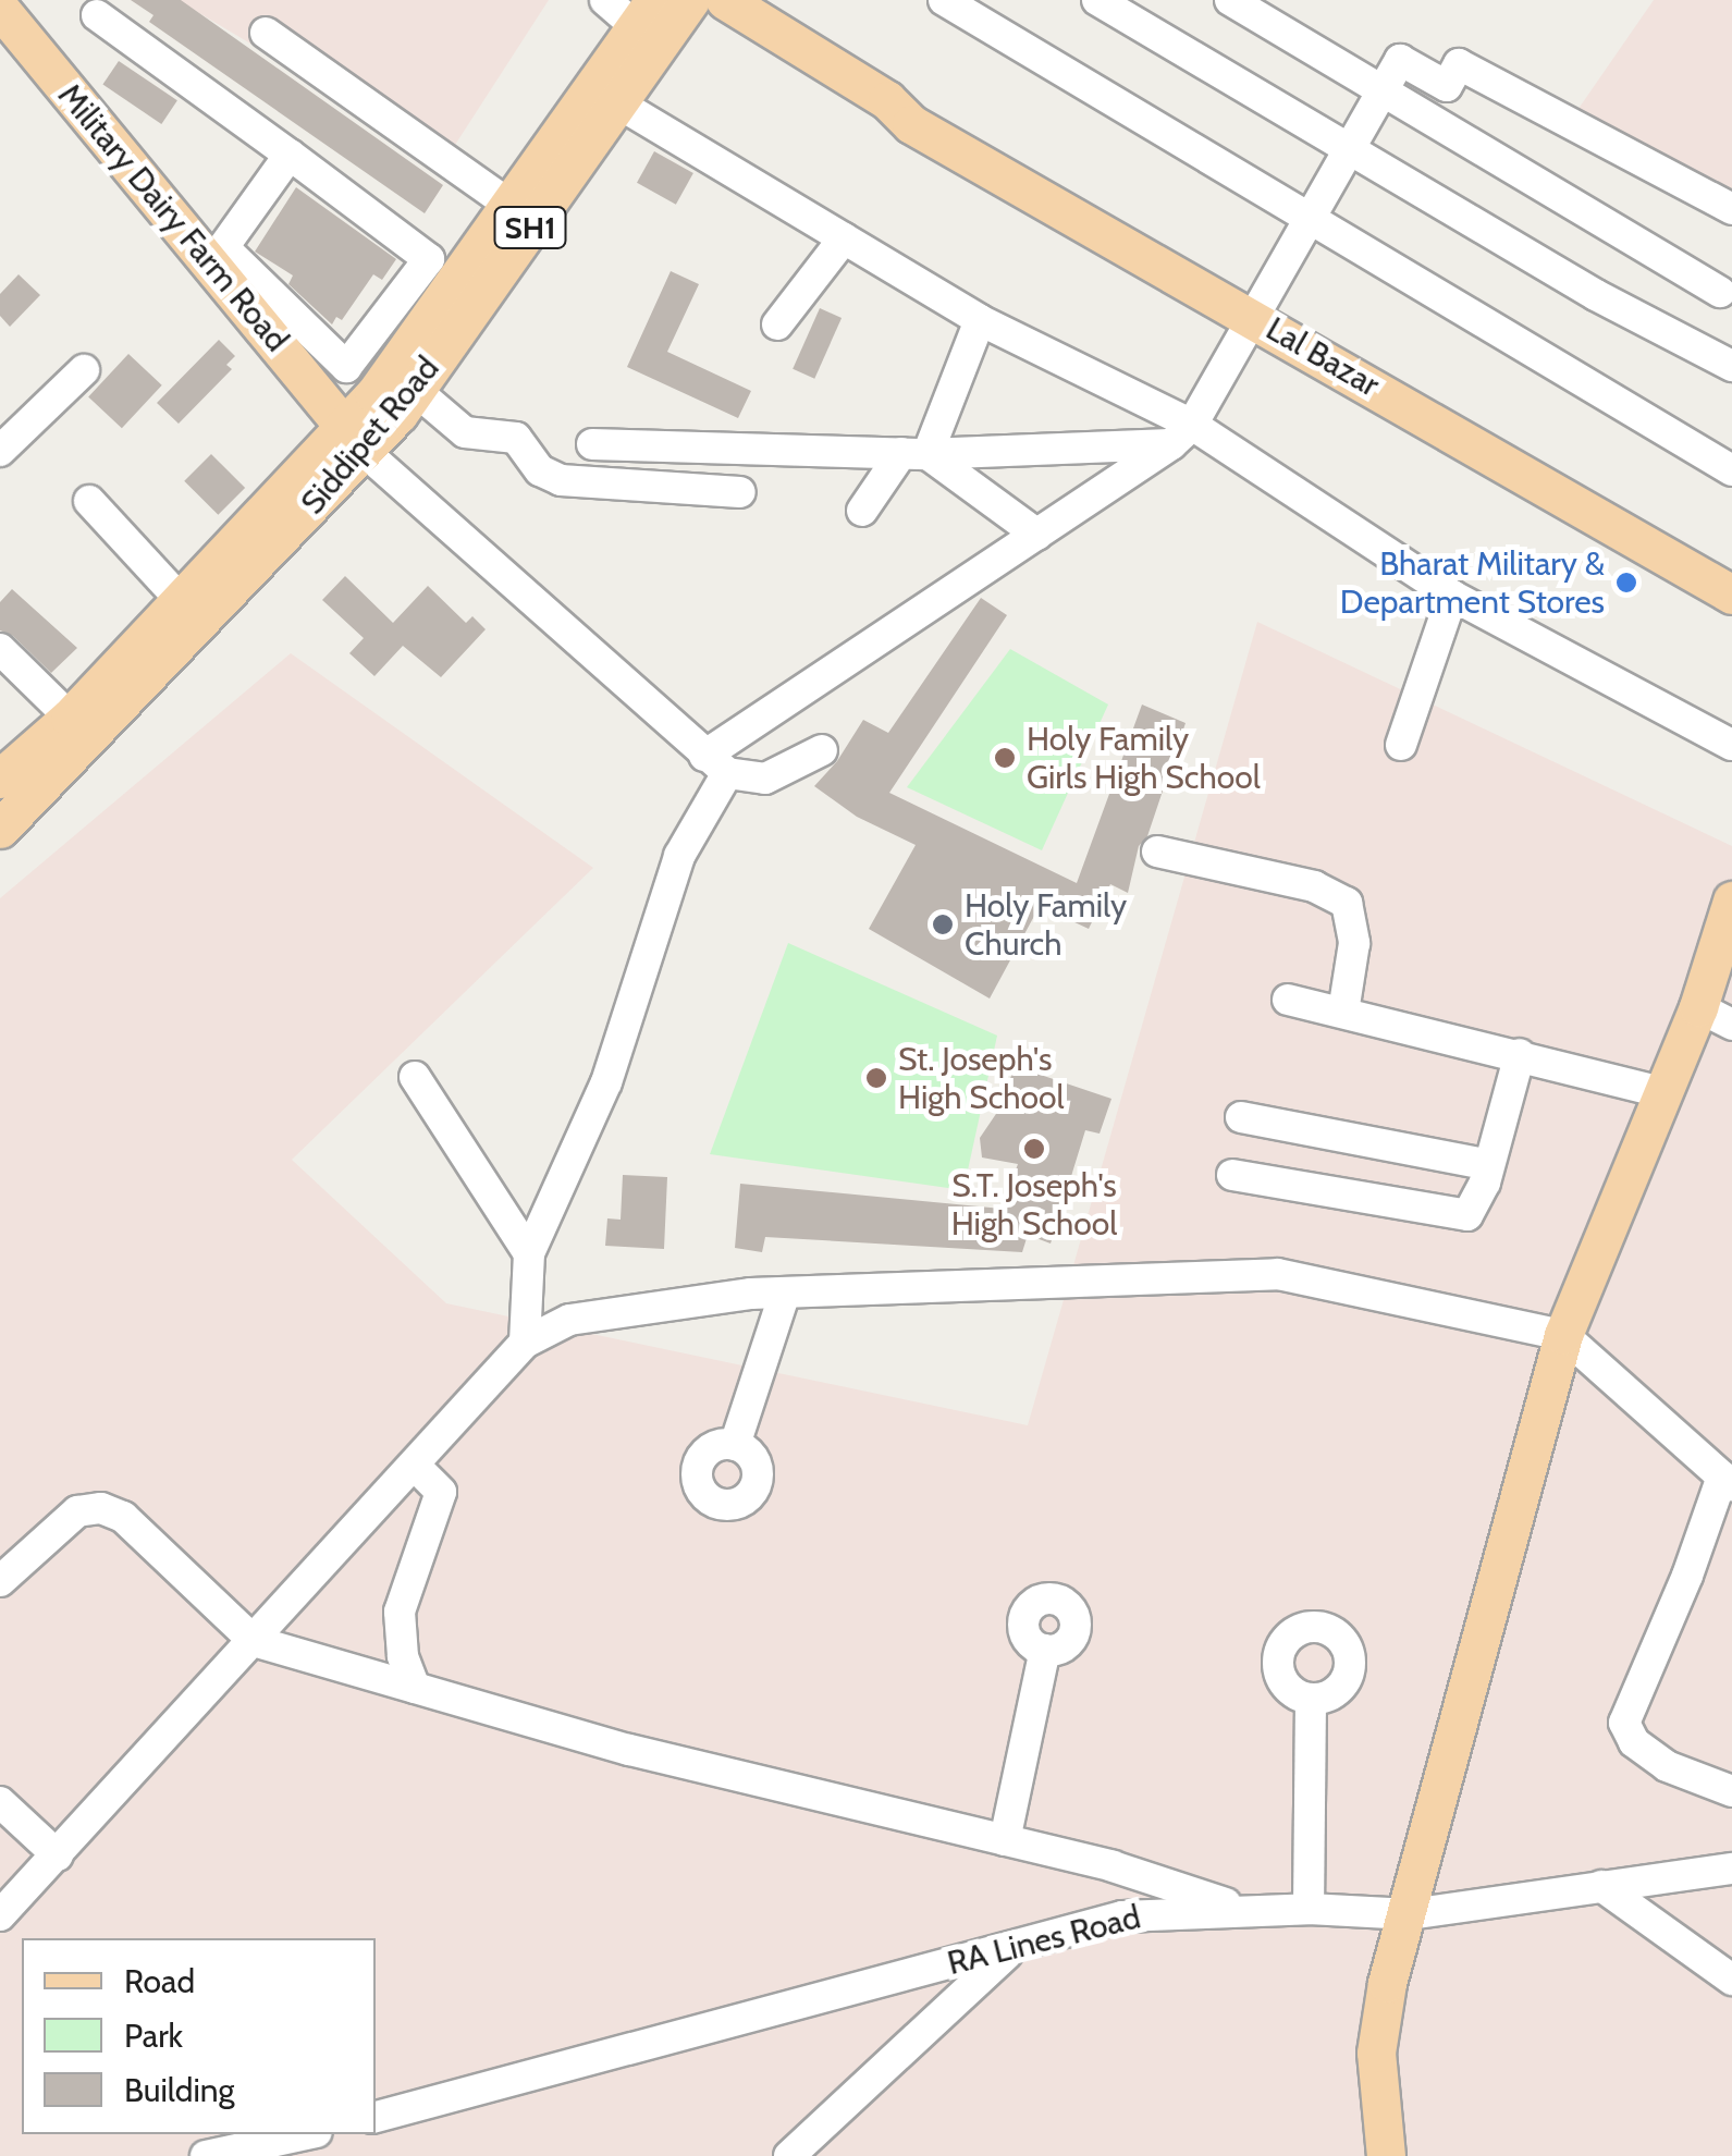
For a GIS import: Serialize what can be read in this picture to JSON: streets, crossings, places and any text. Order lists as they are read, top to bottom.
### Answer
{
  "streets": {
    "main road": [
      "Military Dairy Farm Road",
      "SH1",
      "Lal Bazar",
      "Siddipet Road"
    ],
    "street": ["RA Lines Road"]
  },
  "crossings": [
    ["Military Dairy Farm Road", "Siddipet Road"],
    ["Lal Bazar", "Siddipet Road"]
  ],
  "places": [
    "Bharat Military & Department Stores",
    "Holy Family Girls High School",
    "Holy Family Church",
    "St. Joseph's High School",
    "S.T. Joseph's High School"
  ],
  "legend": ["Road", "Park", "Building"]
}
